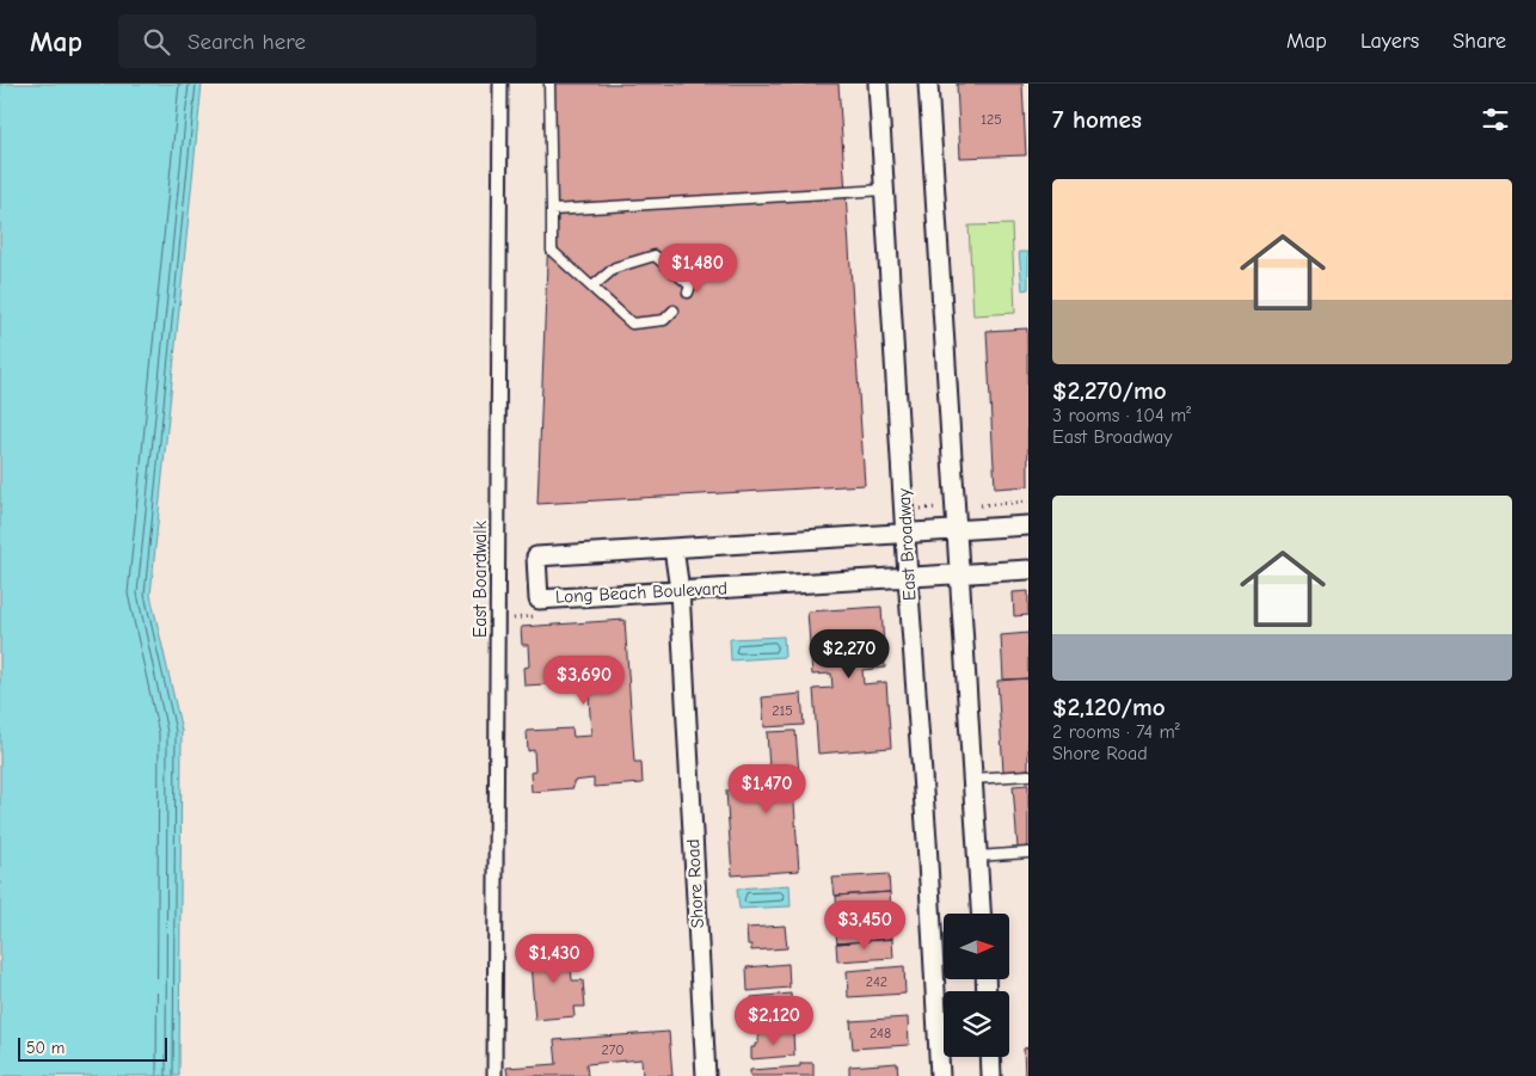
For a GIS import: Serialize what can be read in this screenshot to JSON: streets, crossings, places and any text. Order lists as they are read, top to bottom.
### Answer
{
  "streets": {
    "street": [
      "East Broadway",
      "East Boardwalk",
      "Long Beach Boulevard",
      "Shore Road"
    ]
  },
  "crossings": [
    ["East Broadway", "Long Beach Boulevard"],
    ["Long Beach Boulevard", "Shore Road"]
  ],
  "house_numbers": [
    "125",
    "215",
    "242",
    "248",
    "270"
  ],
  "scale_bar": "50 m",
  "north": "right",
  "page": {
    "header": "Map",
    "search": "Search here",
    "nav": ["Map", "Layers", "Share"],
    "heading": "7 homes",
    "list": [
      {
        "name": "$2,270/mo",
        "note": "3 rooms · 104 m² · East Broadway"
      },
      {
        "name": "$2,120/mo",
        "note": "2 rooms · 74 m² · Shore Road"
      }
    ],
    "price": [
      "$1,480",
      "$2,270",
      "$3,690",
      "$1,470",
      "$3,450",
      "$1,430",
      "$2,120"
    ],
    "scale": "50 m"
  }
}
